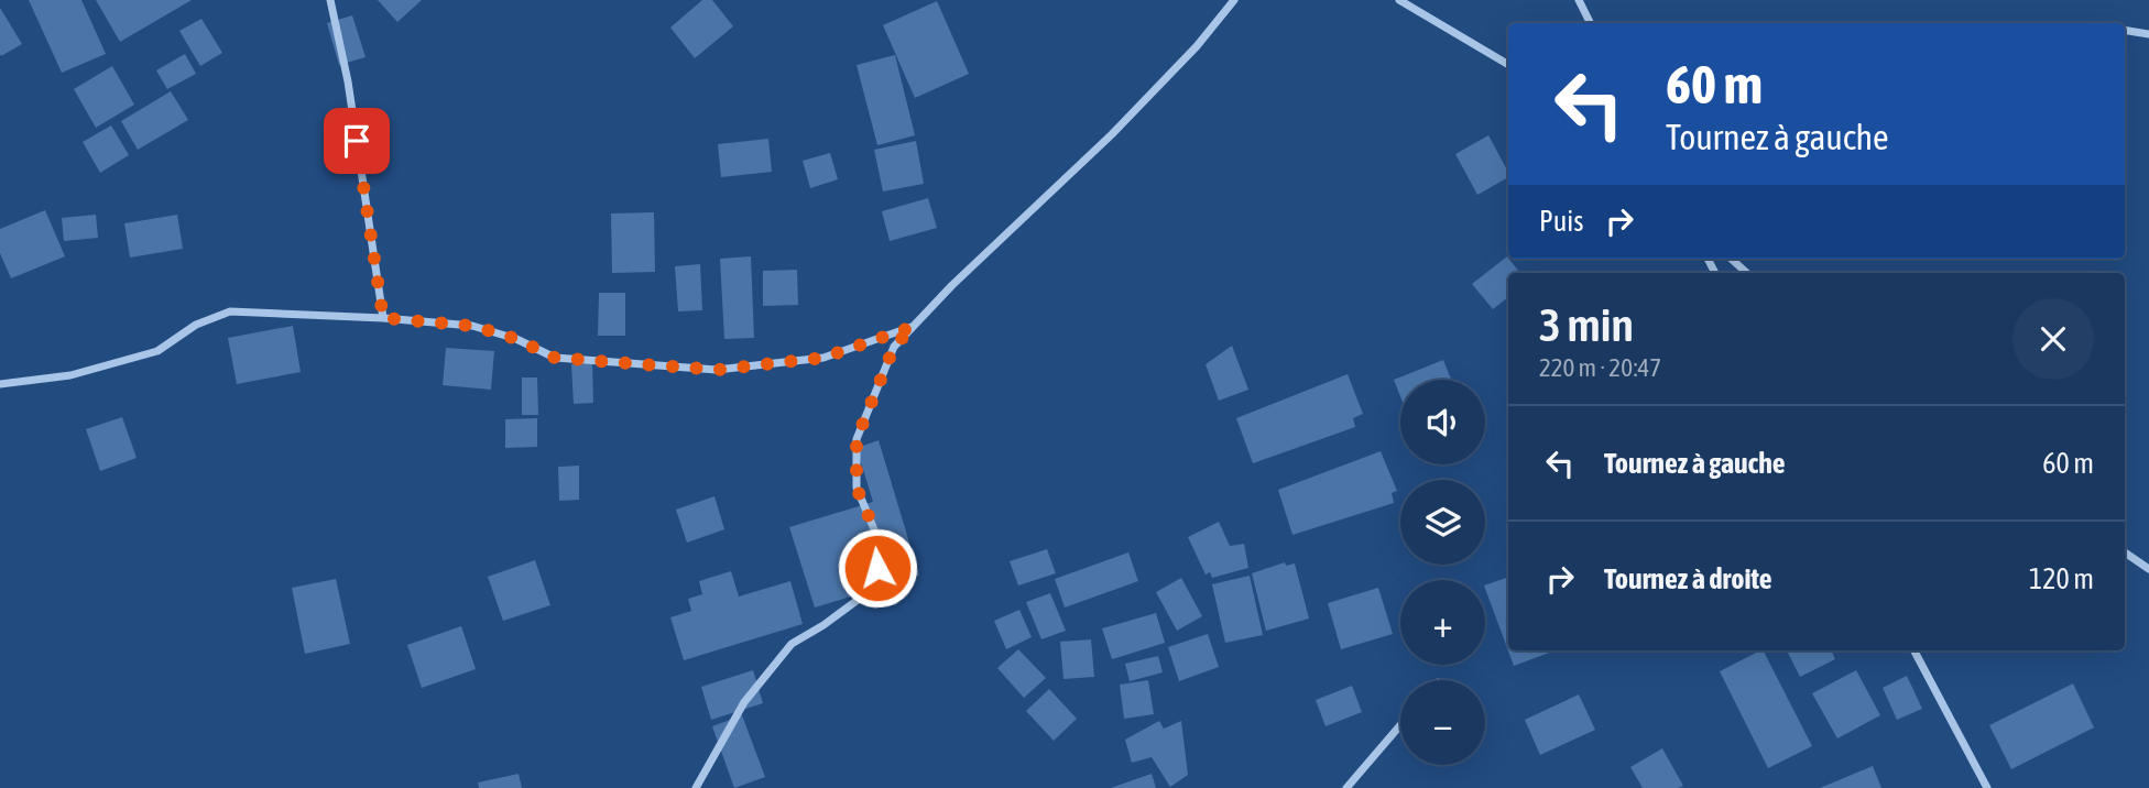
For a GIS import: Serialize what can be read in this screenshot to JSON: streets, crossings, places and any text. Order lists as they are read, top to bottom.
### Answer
{
  "page": {
    "turn": ["60 m", "Tournez à gauche"],
    "then": "Puis",
    "heading": ["3 min", "220 m · 20:47"],
    "map_buttons": ["+", "−"],
    "list": [
      {
        "name": "Tournez à gauche",
        "value": "60 m"
      },
      {
        "name": "Tournez à droite",
        "value": "120 m"
      }
    ]
  }
}
